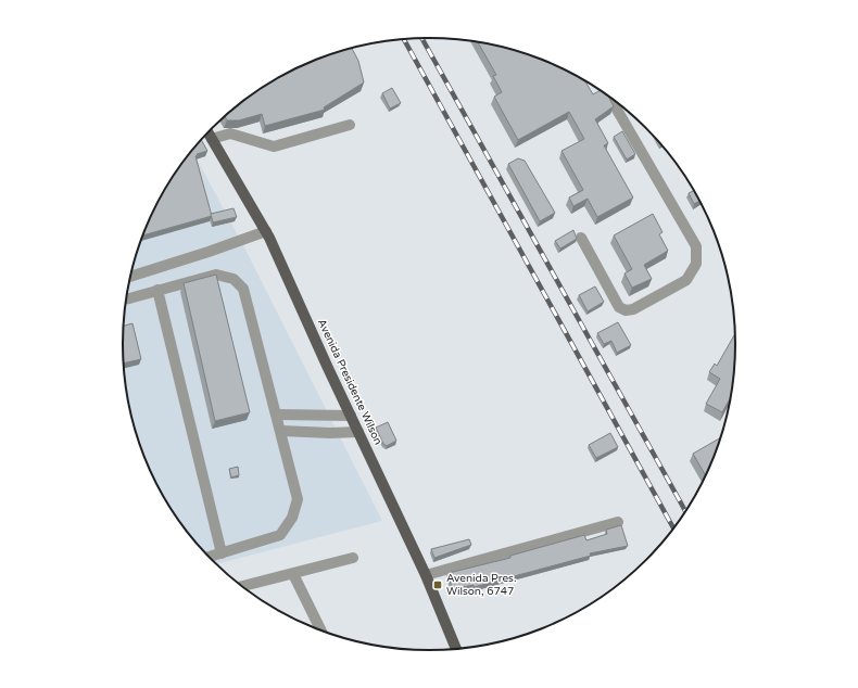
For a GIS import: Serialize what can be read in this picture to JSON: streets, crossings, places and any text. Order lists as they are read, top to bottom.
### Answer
{
  "streets": {
    "main road": ["Avenida Presidente Wilson"]
  },
  "places": {
    "transit": ["Avenida Pres. Wilson, 6747"]
  }
}
